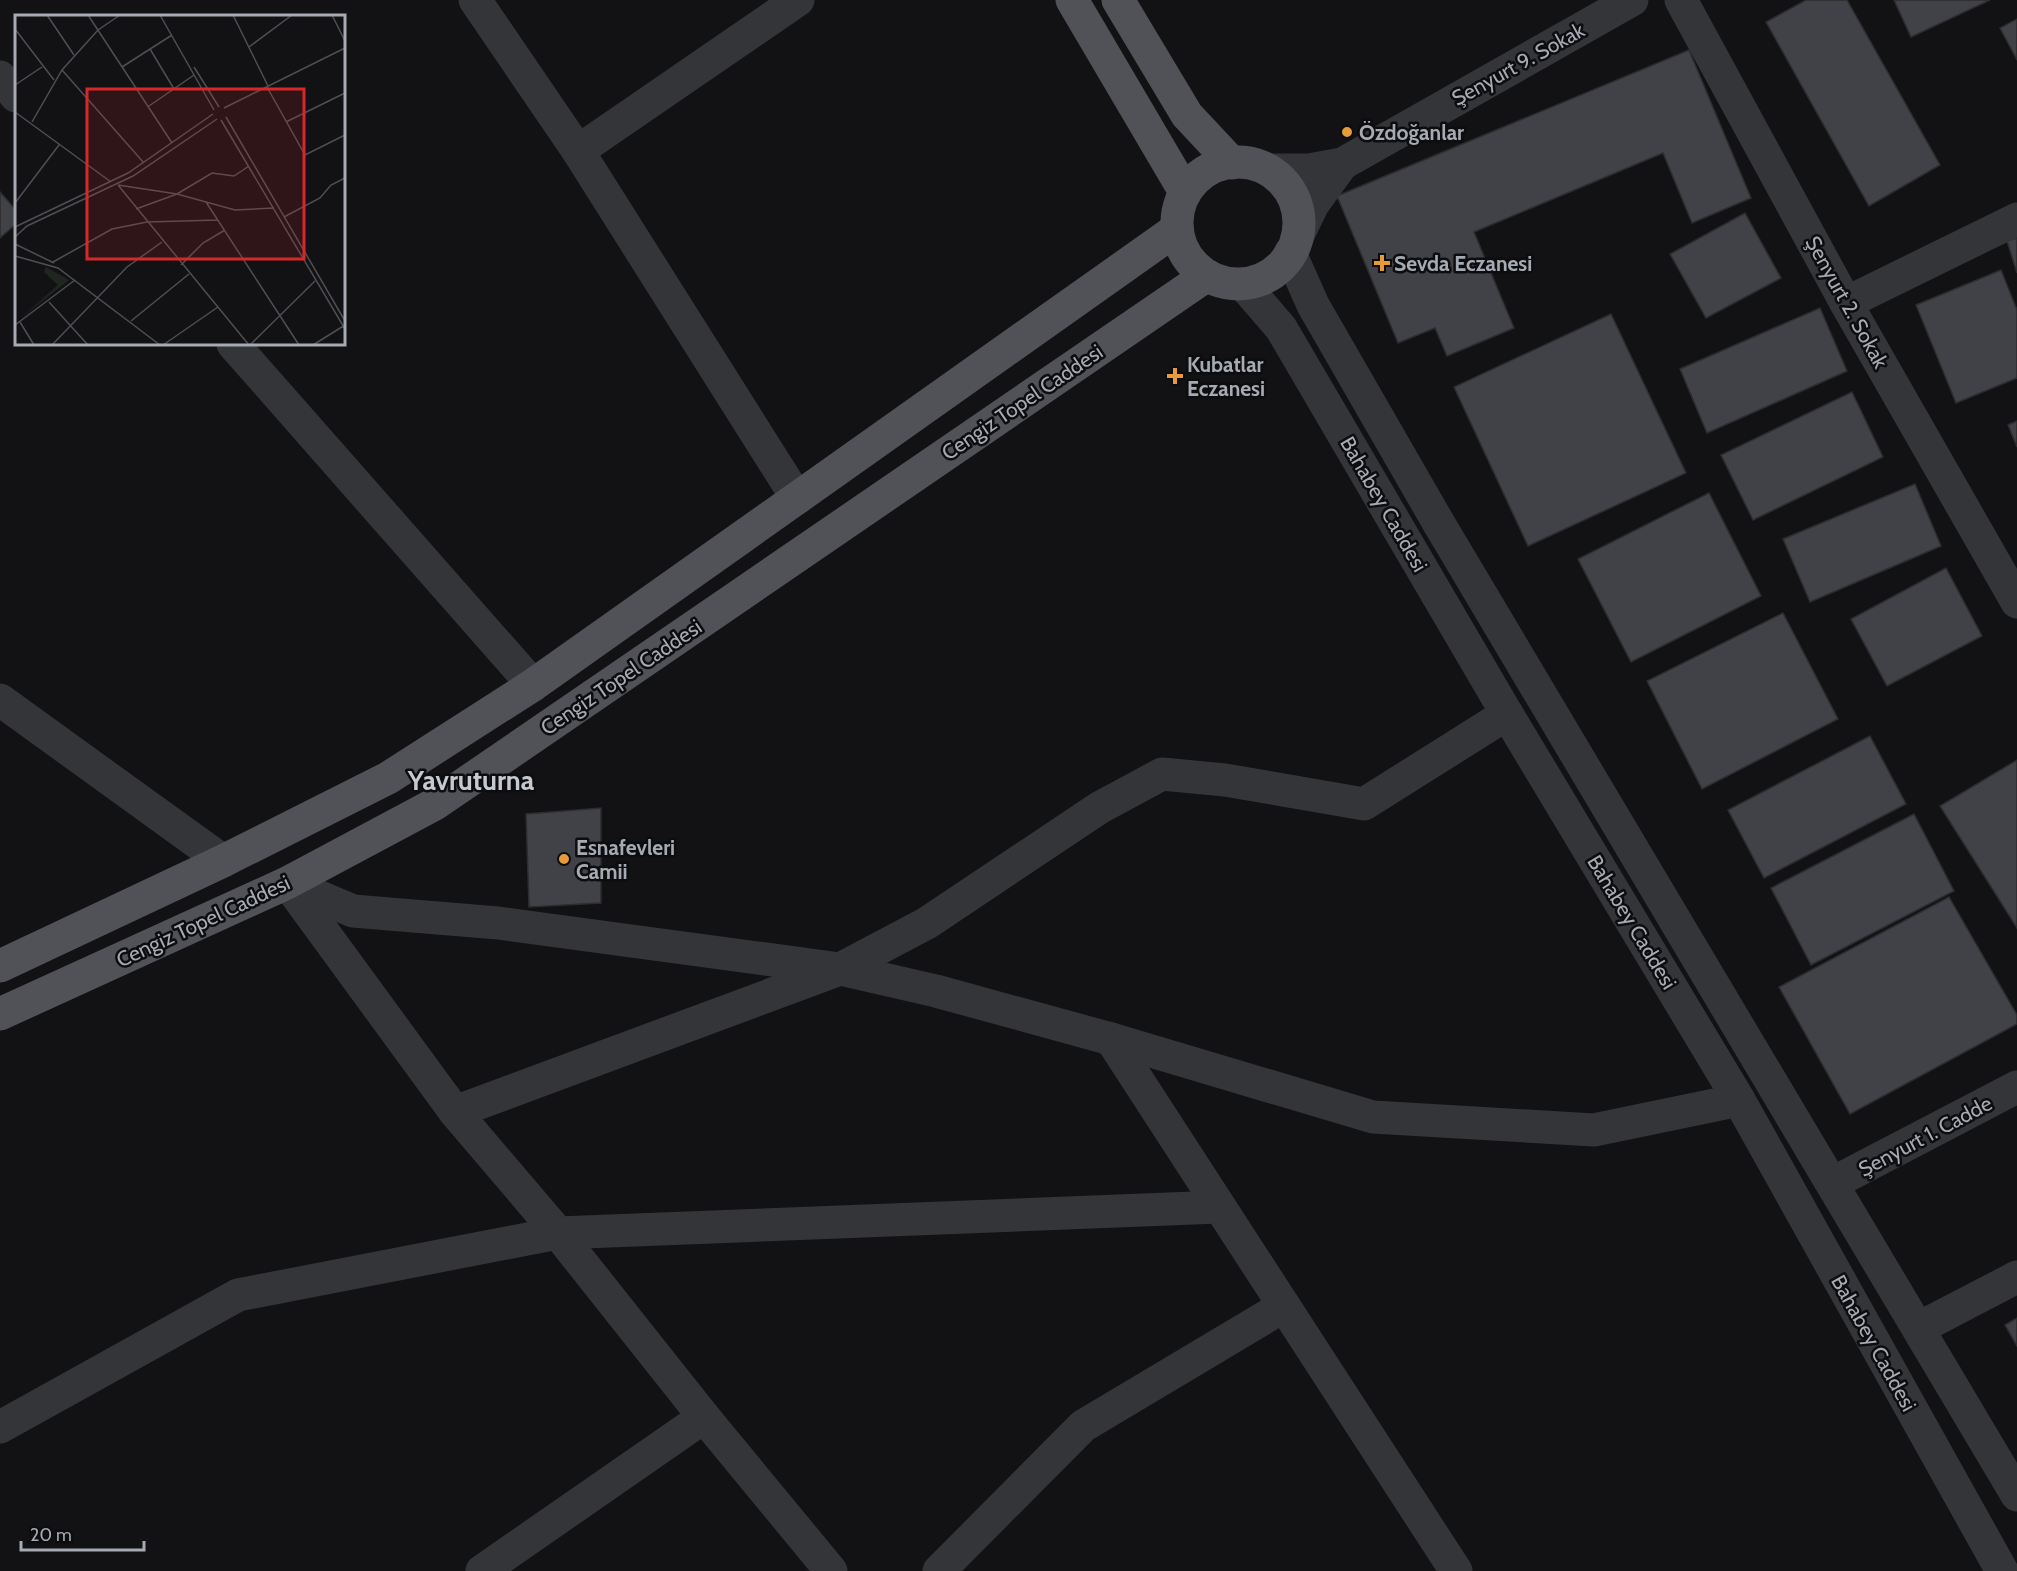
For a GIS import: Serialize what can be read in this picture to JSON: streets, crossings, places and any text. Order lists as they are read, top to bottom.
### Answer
{
  "streets": {
    "main road": ["Cengiz Topel Caddesi"],
    "street": [
      "Şenyurt 9. Sokak",
      "Şenyurt 2. Sokak",
      "Bahabey Caddesi",
      "Şenyurt 1. Cadde"
    ]
  },
  "crossings": [
    ["Cengiz Topel Caddesi", "Bahabey Caddesi"],
    ["Bahabey Caddesi", "Şenyurt 1. Cadde"]
  ],
  "districts": ["Yavruturna"],
  "places": {
    "other": ["Özdoğanlar", "Esnafevleri Camii"],
    "health": ["Sevda Eczanesi", "Kubatlar Eczanesi"]
  },
  "scale_bar": "20 m"
}
